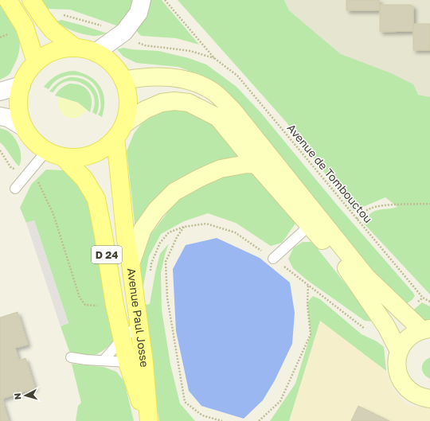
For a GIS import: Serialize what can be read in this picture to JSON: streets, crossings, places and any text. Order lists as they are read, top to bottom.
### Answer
{
  "streets": {
    "main road": ["D 24", "Avenue Paul Josse"],
    "path": ["Avenue de Tombouctou"]
  },
  "north": "left"
}
